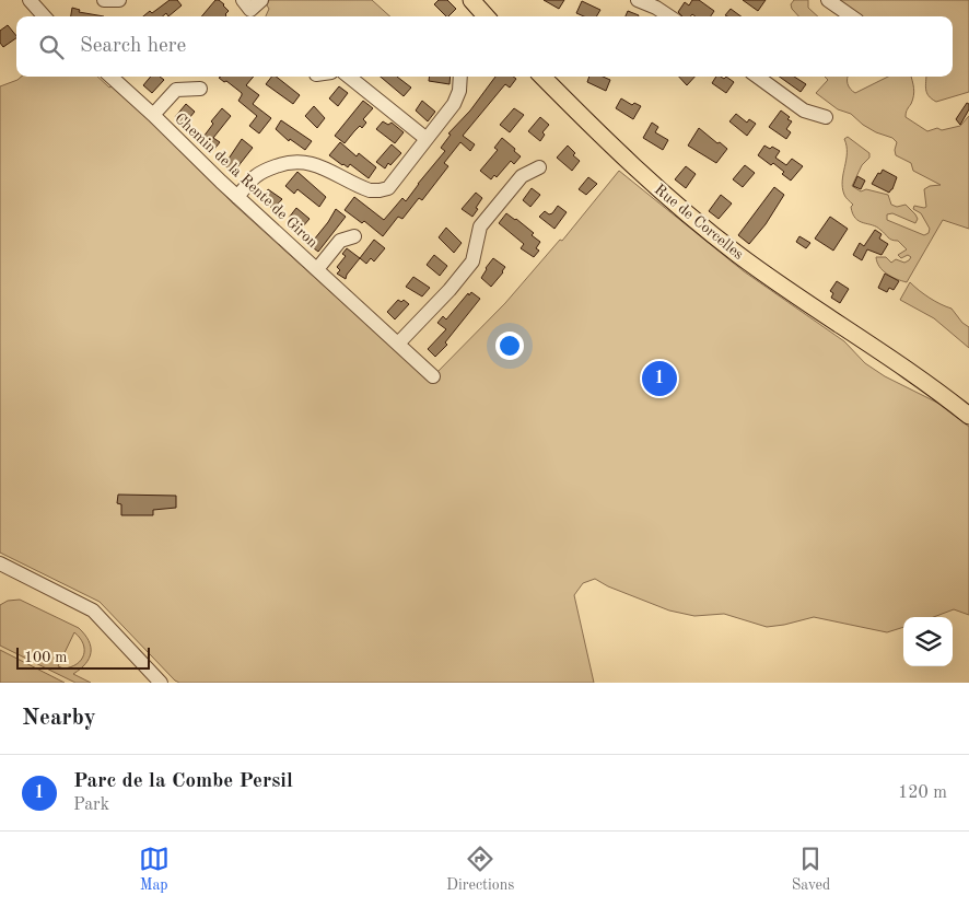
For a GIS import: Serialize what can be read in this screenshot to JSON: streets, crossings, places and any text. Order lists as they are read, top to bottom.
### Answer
{
  "streets": {
    "main road": ["Rue de Corcelles"],
    "street": ["Chemin de la Rente de Giron"]
  },
  "scale_bar": "100 m",
  "page": {
    "search": "Search here",
    "pins": "1",
    "scale": "100 m",
    "heading": "Nearby",
    "list": [
      {
        "mark": "1",
        "name": "Parc de la Combe Persil",
        "note": "Park",
        "value": "120 m"
      }
    ],
    "nav": ["Map", "Directions", "Saved"]
  }
}
